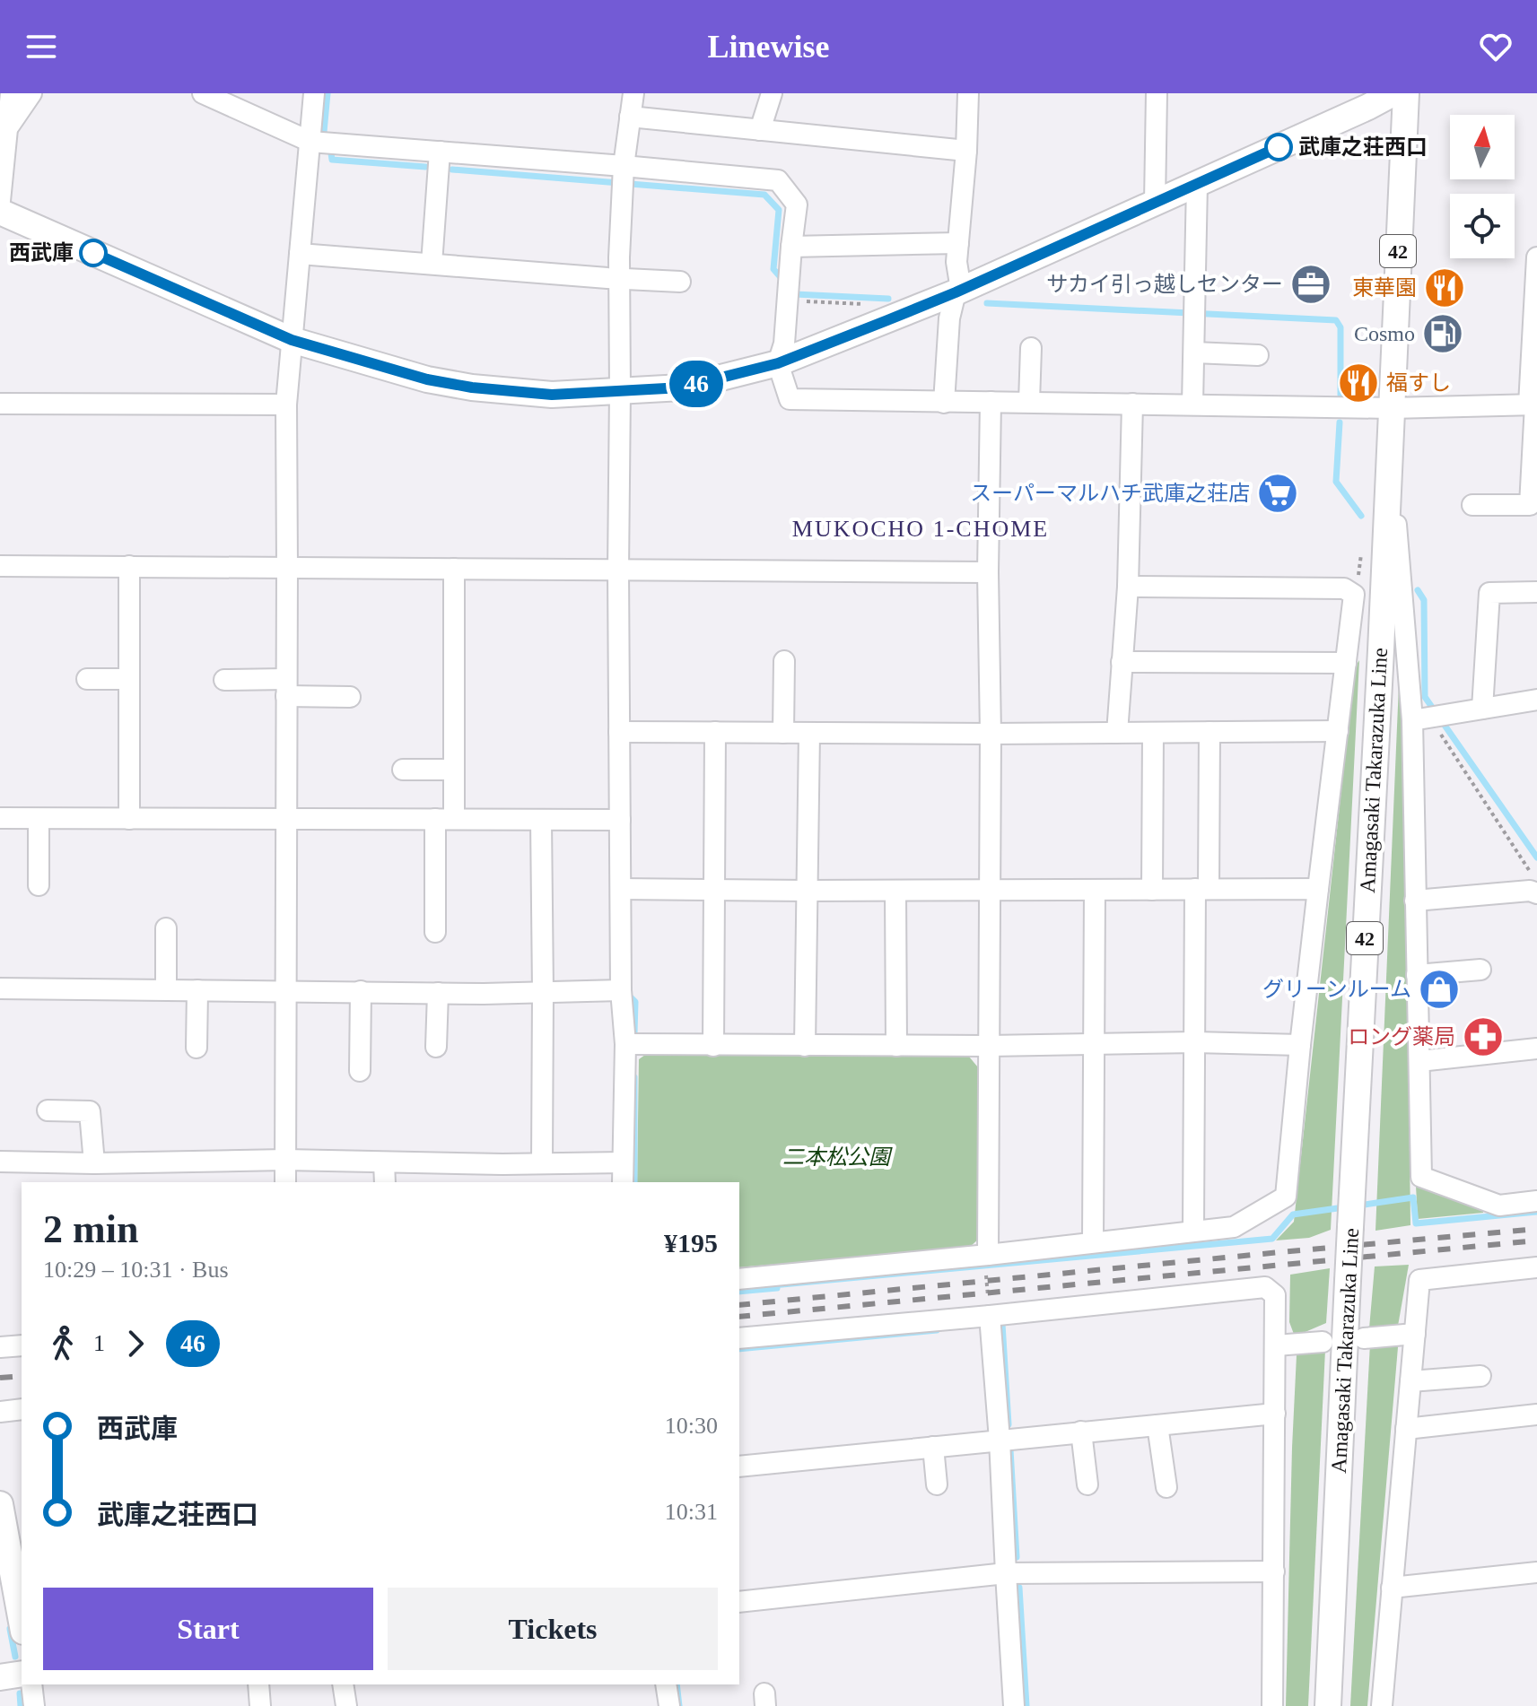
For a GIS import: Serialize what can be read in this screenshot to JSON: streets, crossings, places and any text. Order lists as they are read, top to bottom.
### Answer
{
  "streets": {
    "main road": ["42", "Amagasaki Takarazuka Line"]
  },
  "districts": ["MUKOCHO 1-CHOME"],
  "parks": ["二本松公園"],
  "places": {
    "other": ["武庫之荘西口", "西武庫"],
    "office": ["サカイ引っ越しセンター"],
    "restaurant": ["東華園", "福すし"],
    "fuel station": ["Cosmo"],
    "supermarket": ["スーパーマルハチ武庫之荘店"],
    "shop": ["グリーンルーム"],
    "pharmacy": ["ロング薬局"]
  },
  "lines": ["bus line 46"],
  "north": "top",
  "page": {
    "header": "Linewise",
    "on_map": "46",
    "heading": ["2 min", "10:29 – 10:31 · Bus", "¥195"],
    "legs": ["1", "46"],
    "list": [
      {
        "name": "西武庫",
        "value": "10:30"
      },
      {
        "name": "武庫之荘西口",
        "value": "10:31"
      }
    ],
    "buttons": ["Start", "Tickets"]
  }
}
